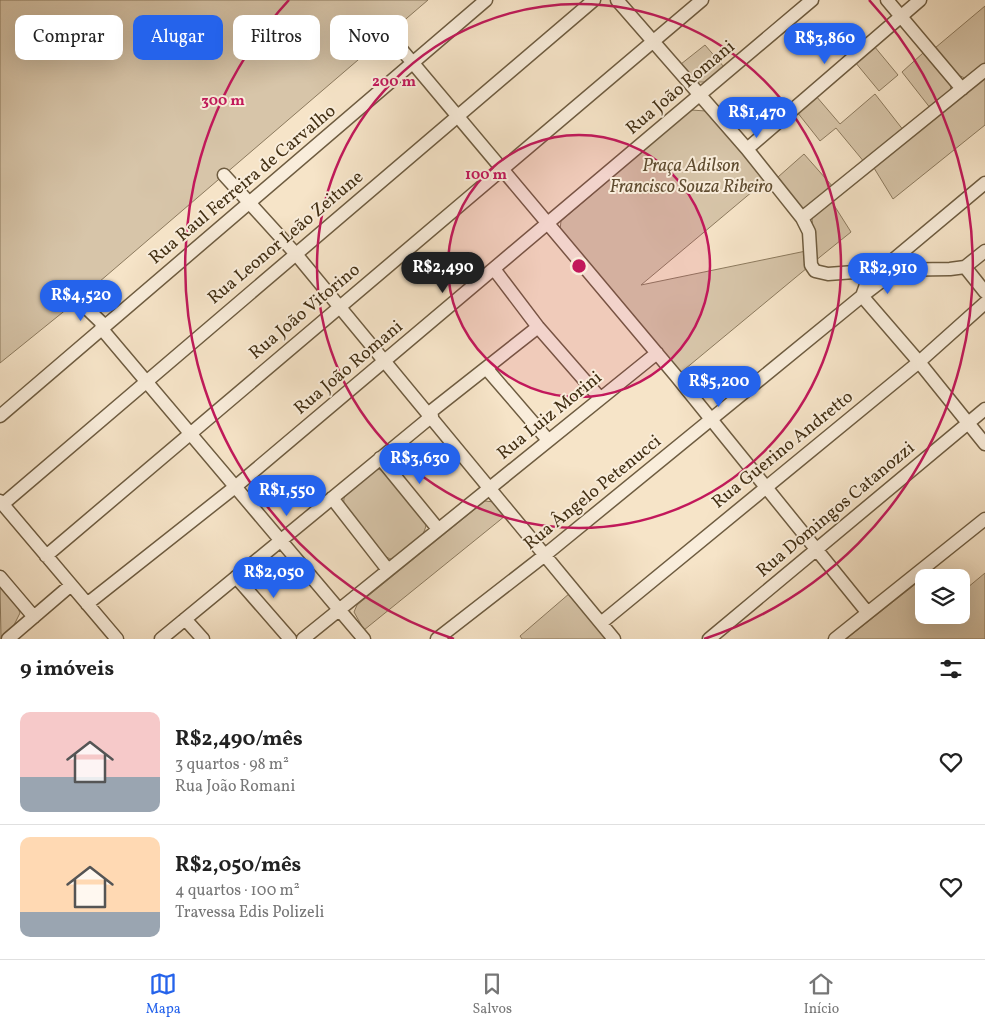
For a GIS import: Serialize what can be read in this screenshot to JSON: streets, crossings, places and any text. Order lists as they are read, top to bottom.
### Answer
{
  "streets": {
    "street": [
      "Rua João Romani",
      "Rua Raul Ferreira de Carvalho",
      "Rua Leonor Leão Zeitune",
      "Rua João Vitorino",
      "Rua Luiz Morini",
      "Rua Guerino Andretto",
      "Rua Ângelo Petenucci",
      "Rua Domingos Catanozzi"
    ]
  },
  "parks": ["Praça Adilson Francisco Souza Ribeiro"],
  "page": {
    "chip": [
      "Comprar",
      "Alugar",
      "Filtros",
      "Novo"
    ],
    "price": [
      "R$3,860",
      "R$1,470",
      "R$2,490",
      "R$2,910",
      "R$4,520",
      "R$5,200",
      "R$3,630",
      "R$1,550",
      "R$2,050"
    ],
    "heading": "9 imóveis",
    "list": [
      {
        "name": "R$2,490/mês",
        "note": "3 quartos · 98 m² · Rua João Romani"
      },
      {
        "name": "R$2,050/mês",
        "note": "4 quartos · 100 m² · Travessa Edis Polizeli"
      }
    ],
    "tabs": ["Mapa", "Salvos", "Início"]
  },
  "rings": ["200 m", "300 m", "100 m"]
}
